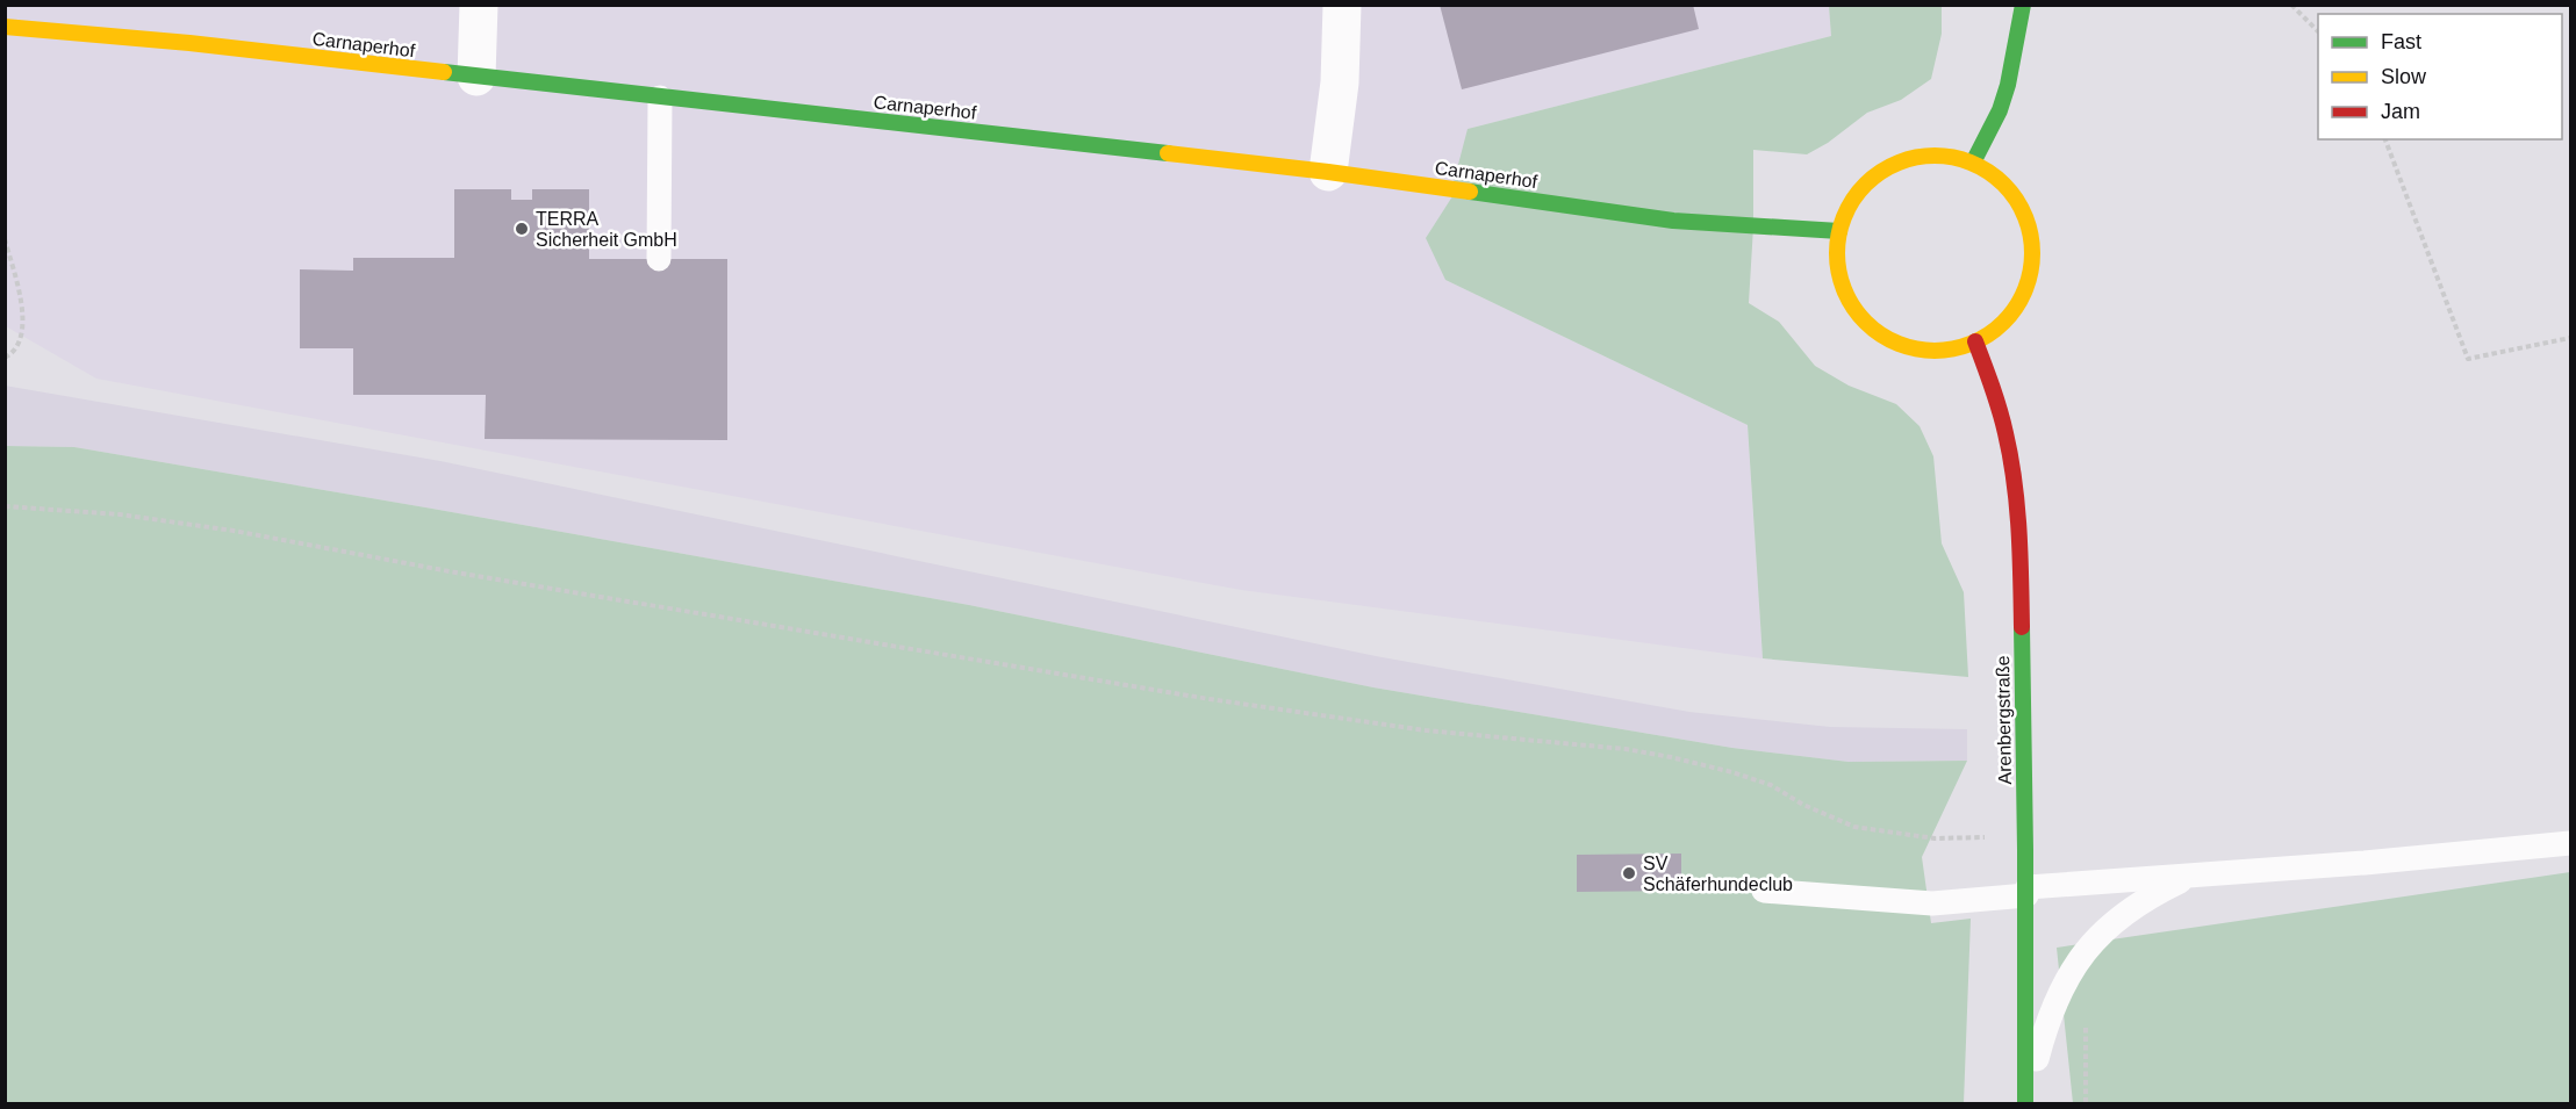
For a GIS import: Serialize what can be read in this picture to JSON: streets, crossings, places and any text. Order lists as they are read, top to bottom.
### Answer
{
  "streets": {
    "street": ["Carnaperhof", "Arenbergstraße"]
  },
  "crossings": [
    ["Carnaperhof", "Arenbergstraße"]
  ],
  "places": ["TERRA Sicherheit GmbH", "SV Schäferhundeclub"],
  "legend": ["Fast", "Slow", "Jam"]
}
